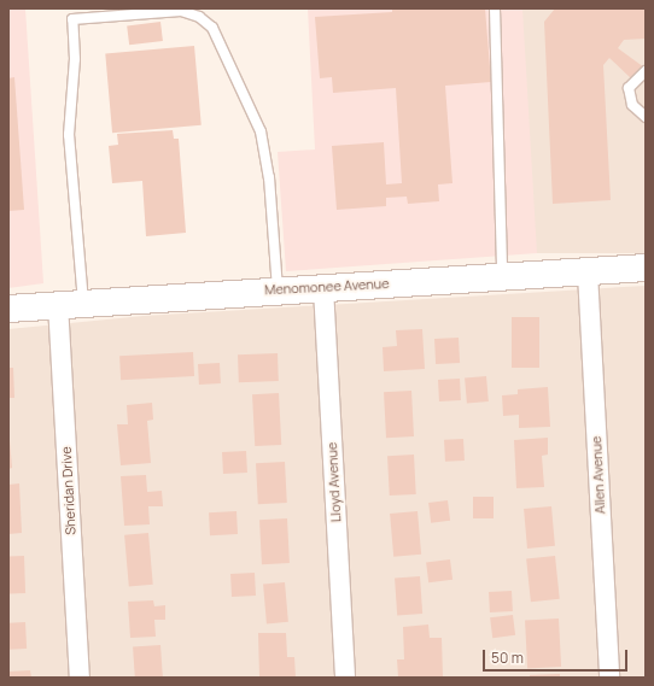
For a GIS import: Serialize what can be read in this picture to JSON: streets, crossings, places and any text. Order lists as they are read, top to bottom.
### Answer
{
  "streets": {
    "street": [
      "Menomonee Avenue",
      "Allen Avenue",
      "Lloyd Avenue",
      "Sheridan Drive"
    ]
  },
  "crossings": [
    ["Menomonee Avenue", "Allen Avenue"],
    ["Menomonee Avenue", "Lloyd Avenue"],
    ["Menomonee Avenue", "Sheridan Drive"]
  ],
  "scale_bar": "50 m"
}
